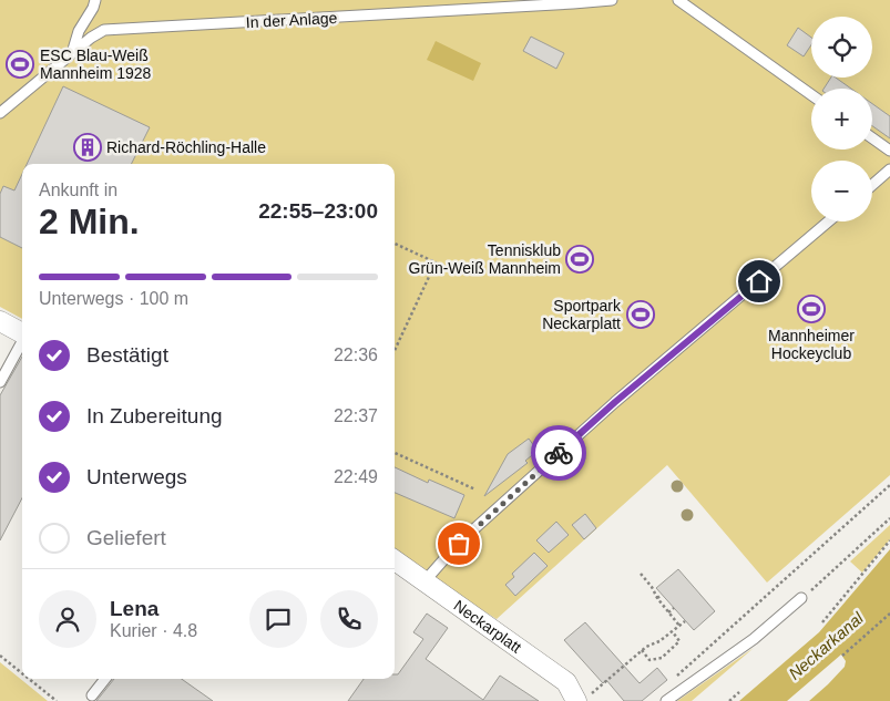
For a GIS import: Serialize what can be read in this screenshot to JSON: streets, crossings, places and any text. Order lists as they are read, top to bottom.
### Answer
{
  "streets": {
    "street": ["Neckarplatt"],
    "lane": ["In der Anlage"]
  },
  "water": ["Neckarkanal"],
  "places": {
    "sports": [
      "ESC Blau-Weiß Mannheim 1928",
      "Tennisklub Grün-Weiß Mannheim",
      "Mannheimer Hockeyclub",
      "Sportpark Neckarplatt"
    ],
    "building": ["Richard-Röchling-Halle"]
  },
  "page": {
    "map_buttons": ["+", "−"],
    "heading": ["2 Min.", "Ankunft in", "22:55–23:00"],
    "panel": ["Lena", "Kurier · 4.8"],
    "bar": "Unterwegs · 100 m",
    "list": [
      ["Bestätigt", "22:36"],
      ["In Zubereitung", "22:37"],
      ["Unterwegs", "22:49"],
      "Geliefert"
    ]
  }
}
